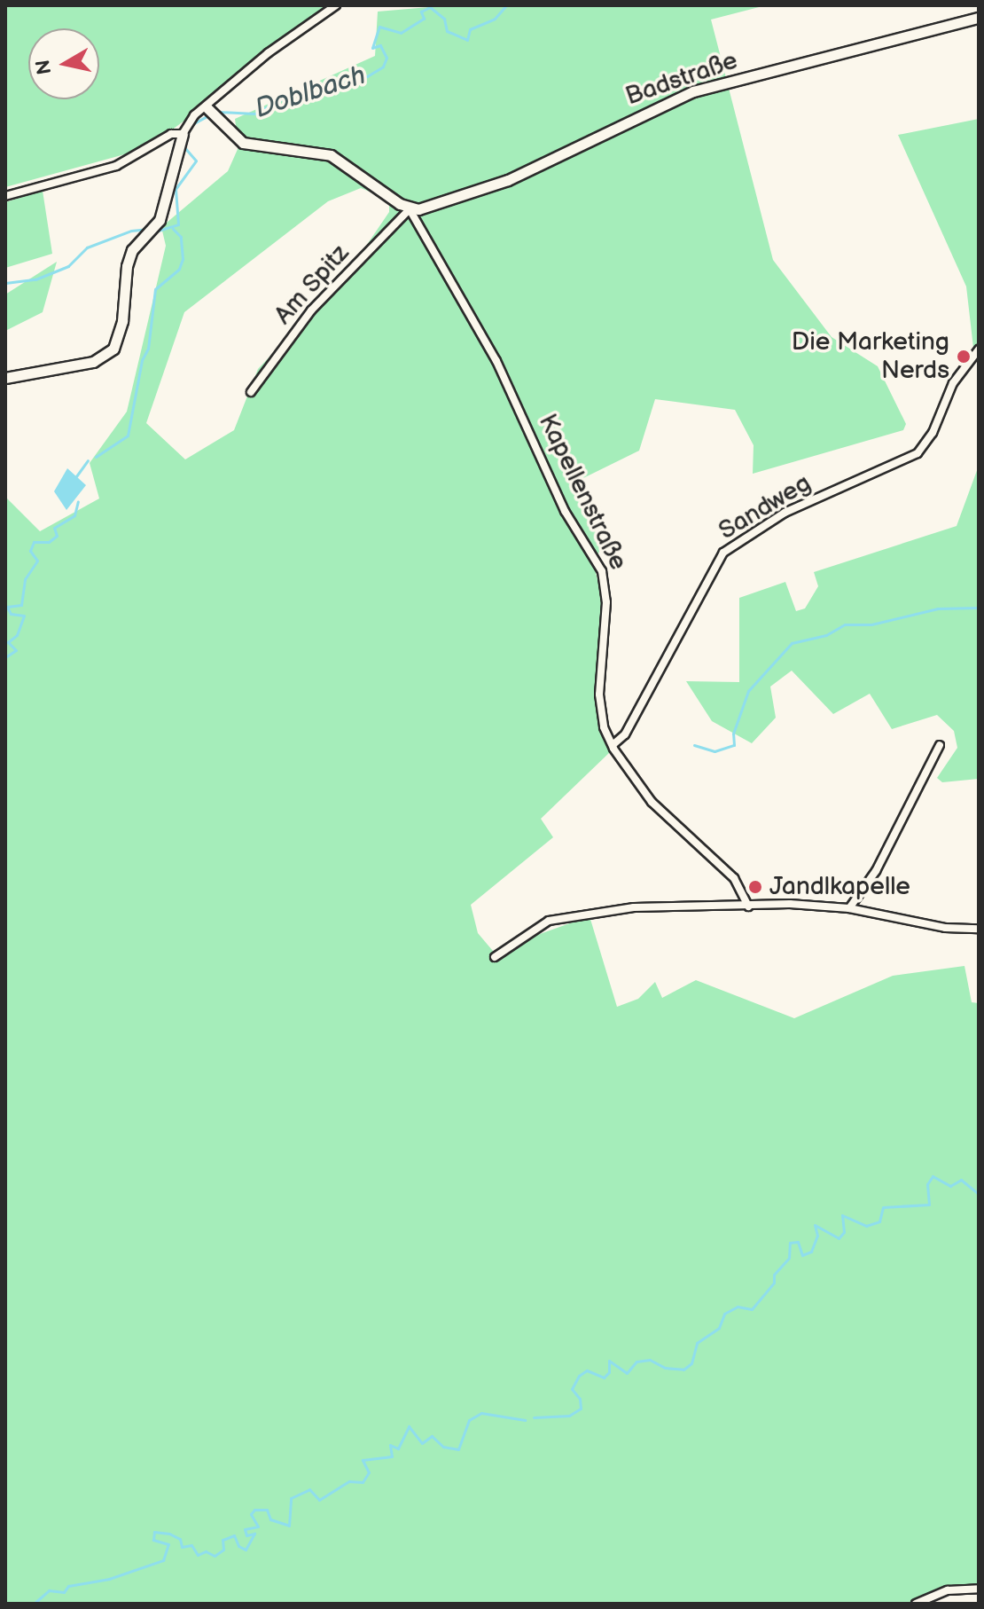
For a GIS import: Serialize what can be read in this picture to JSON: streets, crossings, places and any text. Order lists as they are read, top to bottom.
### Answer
{
  "streets": {
    "street": [
      "Badstraße",
      "Am Spitz",
      "Kapellenstraße",
      "Sandweg"
    ]
  },
  "crossings": [
    ["Badstraße", "Am Spitz"],
    ["Badstraße", "Kapellenstraße"],
    ["Am Spitz", "Kapellenstraße"],
    ["Kapellenstraße", "Sandweg"]
  ],
  "water": ["Doblbach"],
  "places": ["Die Marketing Nerds", "Jandlkapelle"],
  "north": "left"
}
